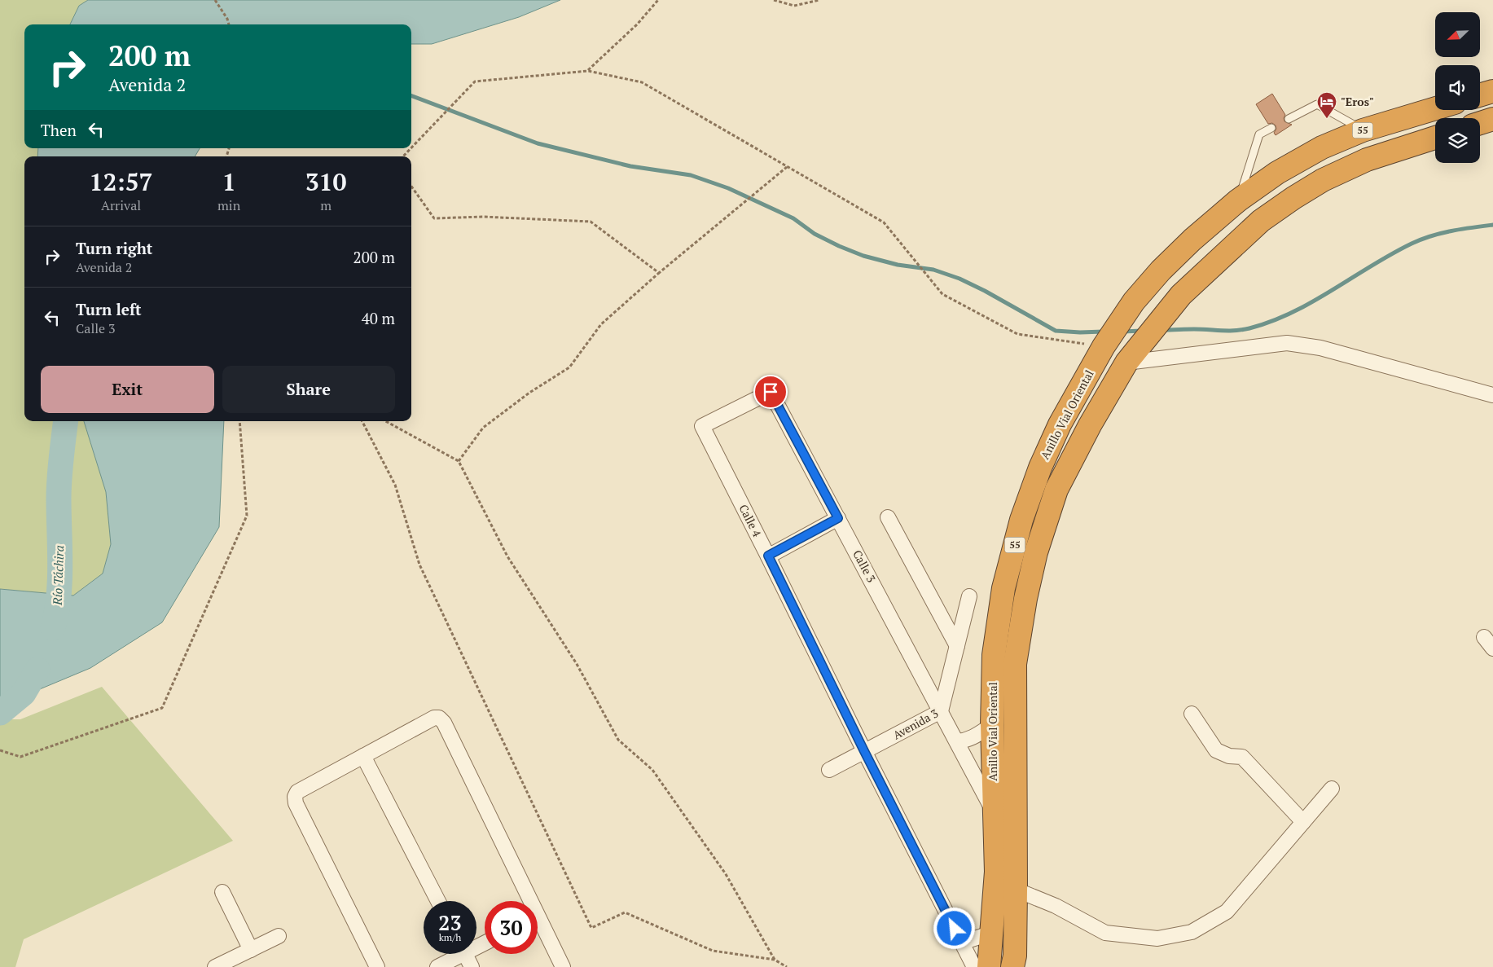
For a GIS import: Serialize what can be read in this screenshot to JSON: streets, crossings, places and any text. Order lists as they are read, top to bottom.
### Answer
{
  "streets": {
    "highway": ["55", "Anillo Vial Oriental"],
    "street": ["Calle 4", "Calle 3", "Avenida 3"]
  },
  "crossings": [
    ["Anillo Vial Oriental", "Calle 3"],
    ["Calle 4", "Calle 3"],
    ["Calle 4", "Avenida 3"],
    ["Calle 3", "Avenida 3"]
  ],
  "water": ["Río Táchira"],
  "places": {
    "hotel": ["\"Eros\""]
  },
  "north": "bottom left",
  "page": {
    "turn": ["200 m", "Avenida 2"],
    "then": "Then",
    "eta": [
      "12:57",
      "Arrival",
      "1",
      "min",
      "310",
      "m"
    ],
    "list": [
      {
        "name": "Turn right",
        "note": "Avenida 2",
        "value": "200 m"
      },
      {
        "name": "Turn left",
        "note": "Calle 3",
        "value": "40 m"
      }
    ],
    "buttons": ["Exit", "Share"],
    "speed": "23 km/h",
    "limit": "30"
  }
}
